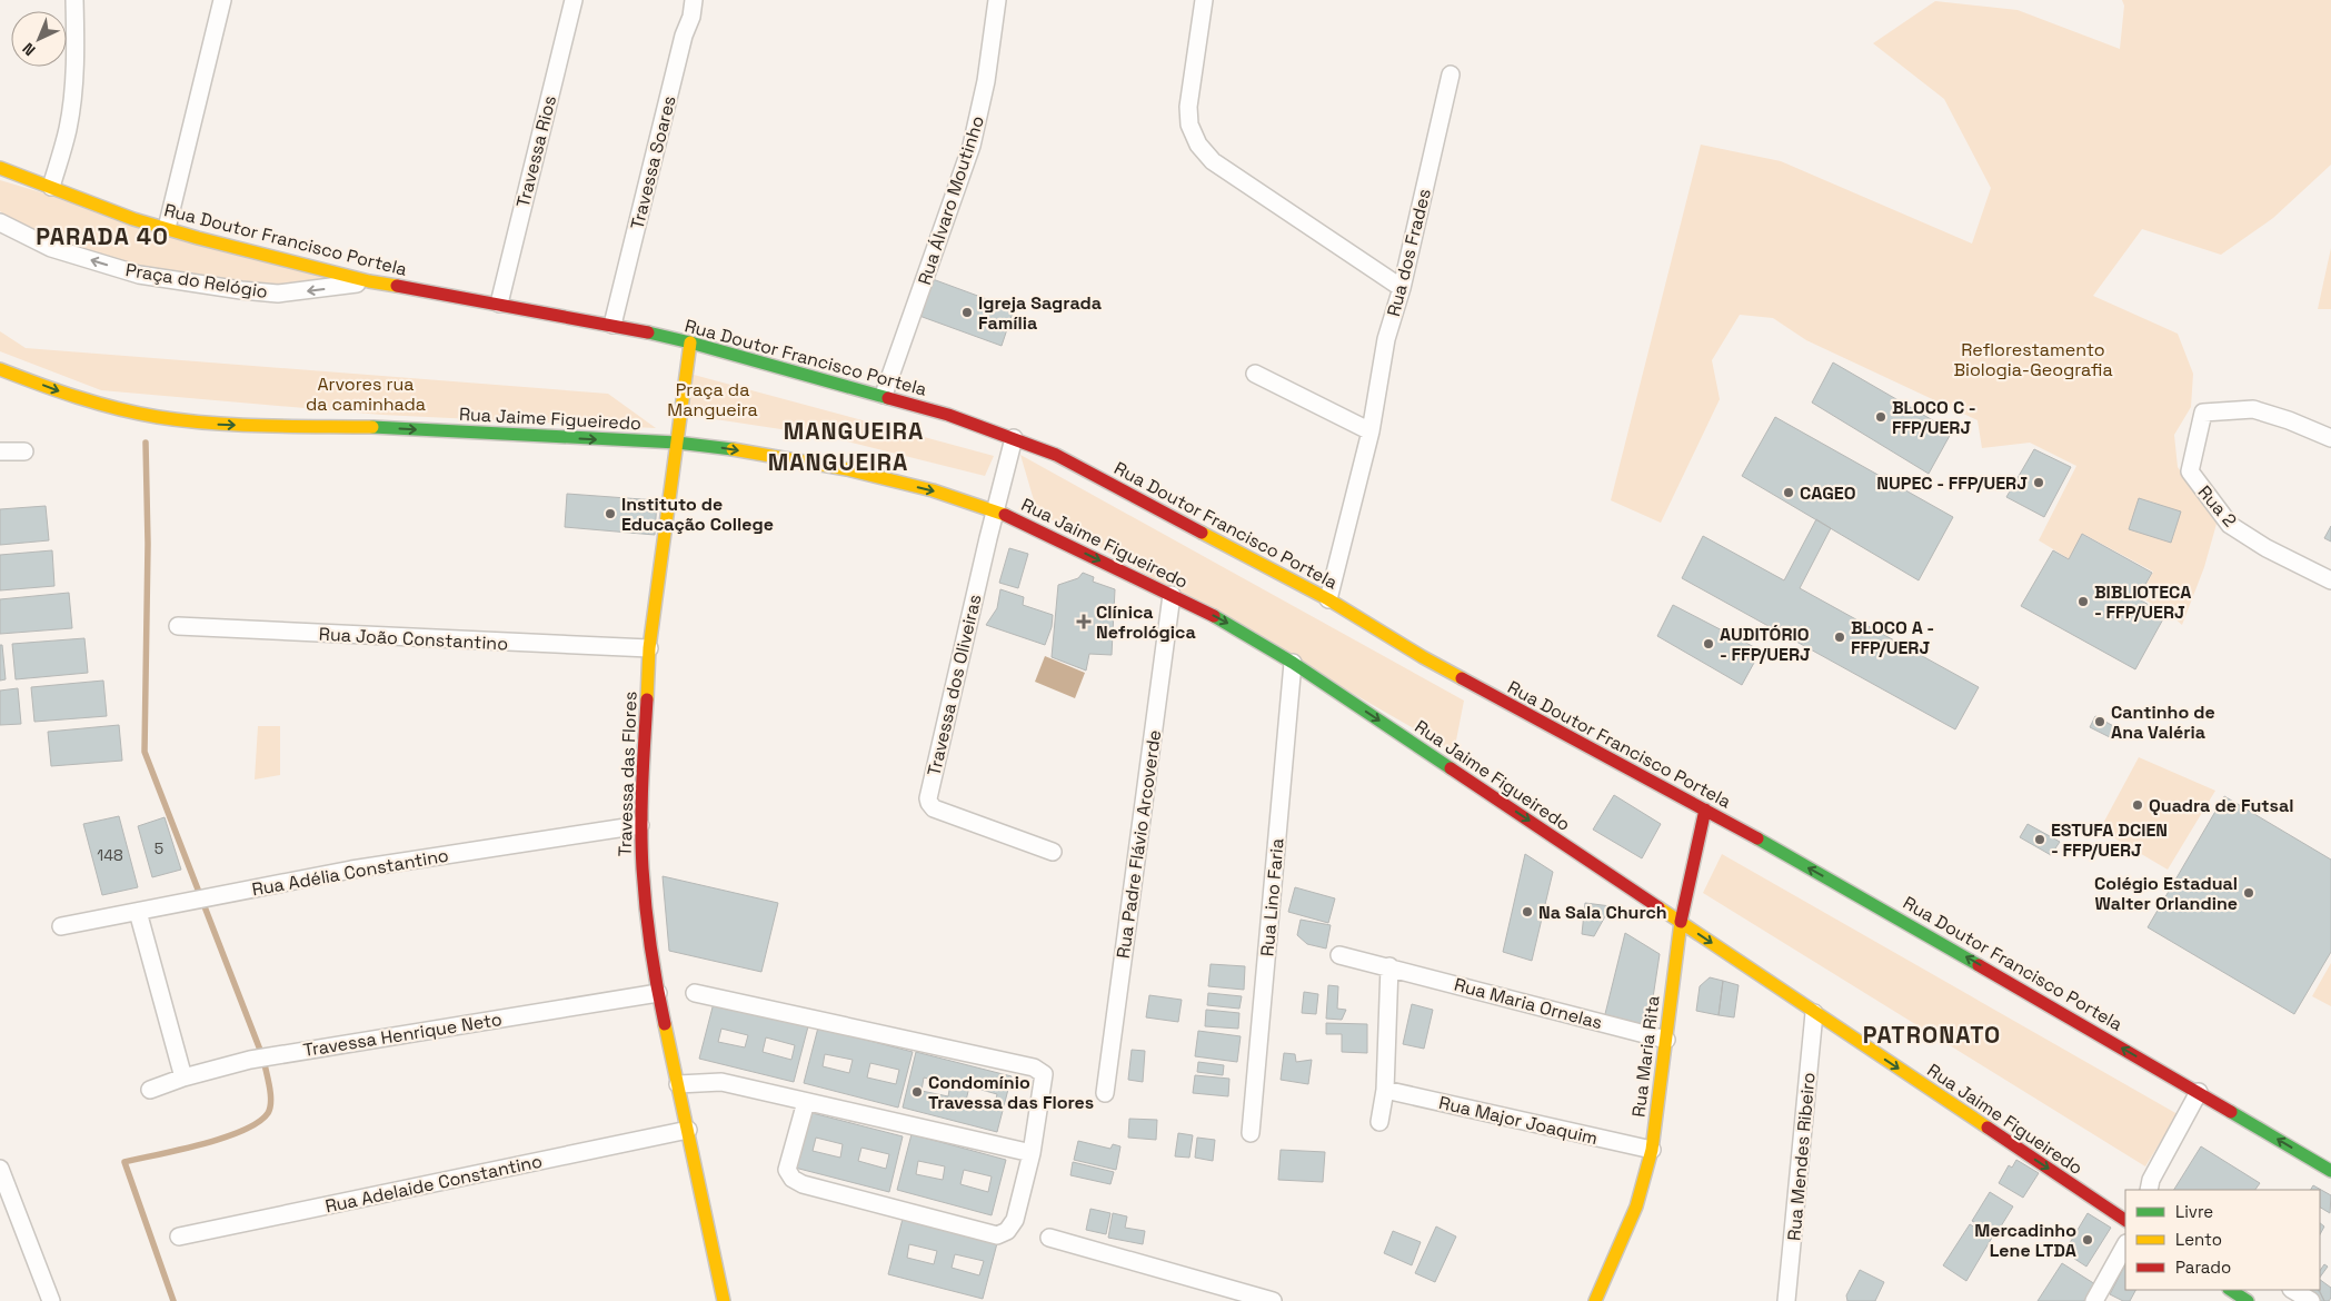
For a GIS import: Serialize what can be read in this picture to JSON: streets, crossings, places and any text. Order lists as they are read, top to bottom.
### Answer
{
  "streets": {
    "main road": [
      "Rua Doutor Francisco Portela",
      "Rua Jaime Figueiredo",
      "Travessa das Flores",
      "Rua Maria Rita"
    ],
    "street": [
      "Travessa Rios",
      "Travessa Soares",
      "Rua Álvaro Moutinho",
      "Rua dos Frades",
      "Praça do Relógio",
      "Rua 2",
      "Rua João Constantino",
      "Travessa dos Oliveiras",
      "Rua Padre Flávio Arcoverde",
      "Rua Adélia Constantino",
      "Rua Lino Faria",
      "Rua Maria Ornelas",
      "Travessa Henrique Neto",
      "Rua Major Joaquim",
      "Rua Mendes Ribeiro",
      "Rua Adelaide Constantino"
    ]
  },
  "crossings": [
    ["Travessa Rios", "Rua Doutor Francisco Portela"],
    ["Travessa Soares", "Rua Doutor Francisco Portela"],
    ["Rua Álvaro Moutinho", "Rua Doutor Francisco Portela"],
    ["Rua Doutor Francisco Portela", "Rua dos Frades"],
    ["Rua Doutor Francisco Portela", "Praça do Relógio"],
    ["Rua Doutor Francisco Portela", "Travessa dos Oliveiras"],
    ["Rua Doutor Francisco Portela", "Travessa das Flores"],
    ["Rua Doutor Francisco Portela", "Rua Maria Rita"],
    ["Rua Jaime Figueiredo", "Travessa dos Oliveiras"],
    ["Rua Jaime Figueiredo", "Travessa das Flores"],
    ["Rua Jaime Figueiredo", "Rua Padre Flávio Arcoverde"],
    ["Rua Jaime Figueiredo", "Rua Lino Faria"],
    ["Rua Jaime Figueiredo", "Rua Maria Rita"],
    ["Rua Jaime Figueiredo", "Rua Mendes Ribeiro"],
    ["Rua João Constantino", "Travessa das Flores"],
    ["Travessa das Flores", "Rua Adélia Constantino"],
    ["Travessa das Flores", "Travessa Henrique Neto"],
    ["Travessa das Flores", "Rua Adelaide Constantino"],
    ["Rua Maria Ornelas", "Rua Maria Rita"],
    ["Rua Maria Rita", "Rua Major Joaquim"]
  ],
  "one_way": ["Praça do Relógio", "Rua Jaime Figueiredo"],
  "districts": [
    "PARADA 40",
    "MANGUEIRA",
    "MANGUEIRA",
    "PATRONATO"
  ],
  "parks": ["Reflorestamento Biologia-Geografia", "Arvores rua da caminhada", "Praça da Mangueira"],
  "places": {
    "other": [
      "Igreja Sagrada Família",
      "BLOCO C - FFP/UERJ",
      "NUPEC - FFP/UERJ",
      "CAGEO",
      "Instituto de Educação College",
      "BIBLIOTECA - FFP/UERJ",
      "BLOCO A - FFP/UERJ",
      "AUDITÓRIO - FFP/UERJ",
      "Cantinho de Ana Valéria",
      "Quadra de Futsal",
      "ESTUFA DCIEN - FFP/UERJ",
      "Colégio Estadual Walter Orlandine",
      "Na Sala Church",
      "Condomínio Travessa das Flores",
      "Mercadinho Lene LTDA"
    ],
    "health": ["Clínica Nefrológica"]
  },
  "house_numbers": ["5", "148"],
  "legend": ["Livre", "Lento", "Parado"],
  "north": "bottom left"
}
